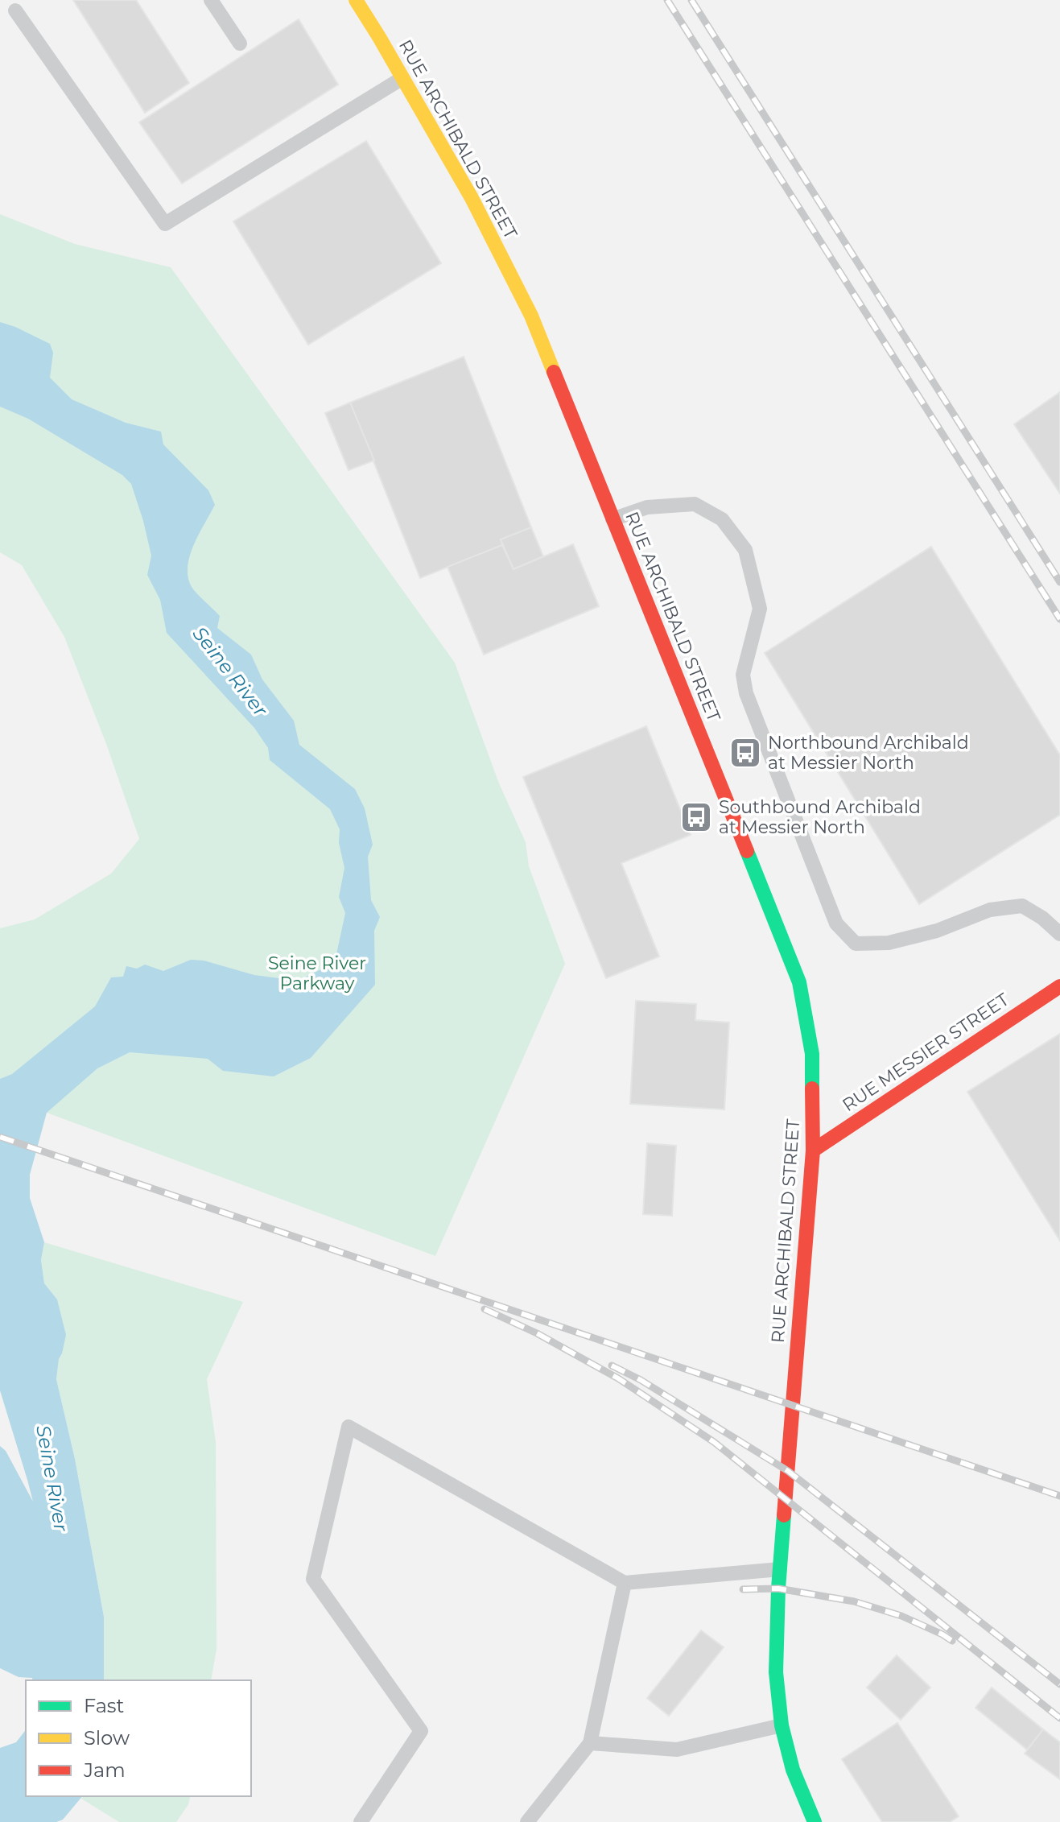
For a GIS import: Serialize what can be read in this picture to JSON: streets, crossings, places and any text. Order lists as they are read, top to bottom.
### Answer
{
  "streets": {
    "main road": ["RUE ARCHIBALD STREET", "RUE MESSIER STREET"]
  },
  "crossings": [
    ["RUE ARCHIBALD STREET", "RUE MESSIER STREET"]
  ],
  "water": ["Seine River"],
  "parks": ["Seine River Parkway"],
  "places": {
    "bus stop": ["Northbound Archibald at Messier North", "Southbound Archibald at Messier North"]
  },
  "legend": ["Fast", "Slow", "Jam"]
}
